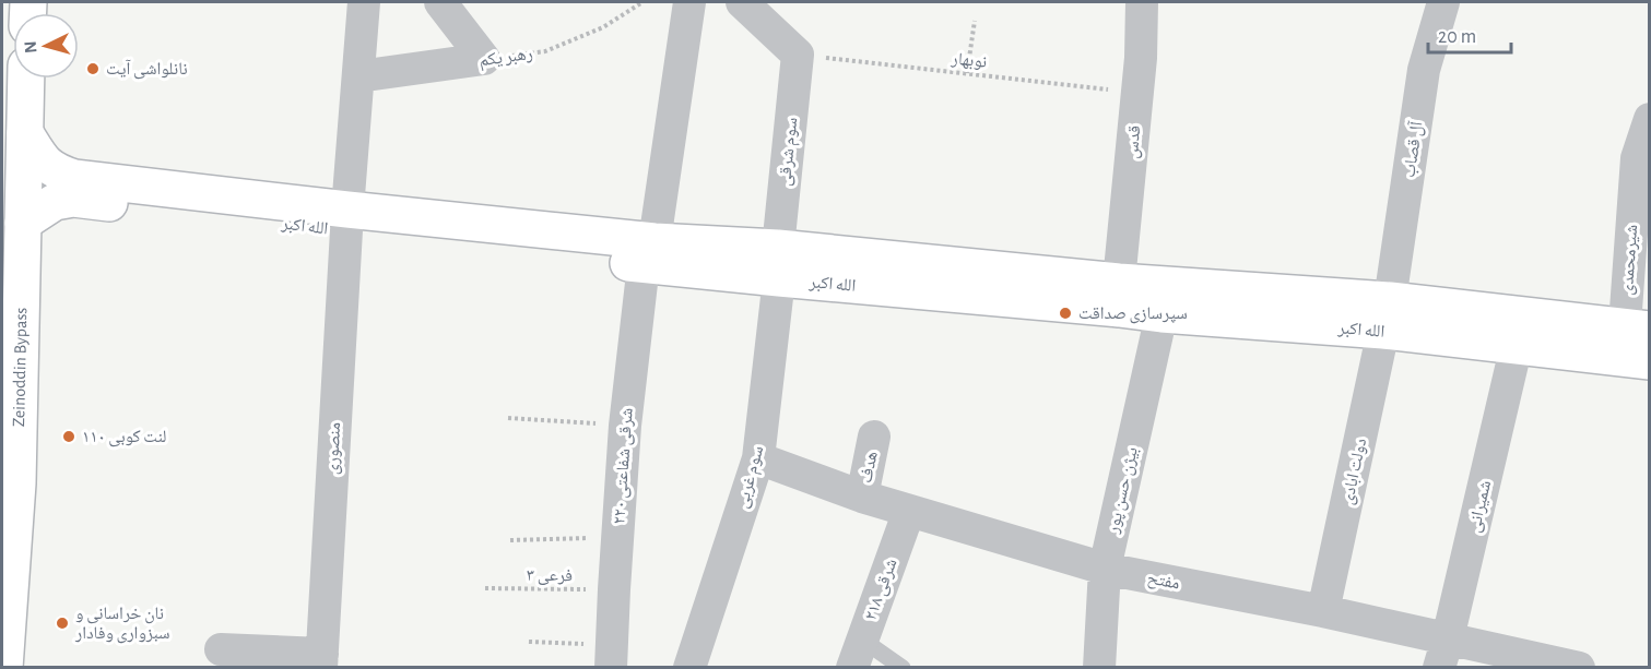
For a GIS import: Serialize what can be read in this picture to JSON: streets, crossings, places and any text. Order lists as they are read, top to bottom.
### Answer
{
  "streets": {
    "main road": ["الله اکبر", "Zeinoddin Bypass"],
    "street": [
      "رهبر یکم",
      "قدس",
      "آل قصاب",
      "سوم شرقی",
      "شیرمحمدی",
      "منصوری",
      "۲۲۰ شرقی شفاعتی",
      "هدف",
      "دولت ابادی",
      "سوم غربی",
      "بیژن حسن پور",
      "شمیرانی",
      "مفتح",
      "۲۱۸ شرقی"
    ],
    "path": ["نوبهار", "فرعی ۳"]
  },
  "crossings": [
    ["نوبهار", "قدس"],
    ["نوبهار", "سوم شرقی"],
    ["قدس", "الله اکبر"],
    ["آل قصاب", "الله اکبر"],
    ["آل قصاب", "دولت ابادی"],
    ["سوم شرقی", "الله اکبر"],
    ["سوم شرقی", "سوم غربی"],
    ["الله اکبر", "Zeinoddin Bypass"],
    ["الله اکبر", "منصوری"],
    ["الله اکبر", "۲۲۰ شرقی شفاعتی"],
    ["الله اکبر", "دولت ابادی"],
    ["الله اکبر", "سوم غربی"],
    ["الله اکبر", "بیژن حسن پور"],
    ["الله اکبر", "شمیرانی"],
    ["۲۲۰ شرقی شفاعتی", "فرعی ۳"],
    ["هدف", "مفتح"],
    ["دولت ابادی", "مفتح"],
    ["سوم غربی", "مفتح"],
    ["بیژن حسن پور", "مفتح"],
    ["شمیرانی", "مفتح"],
    ["مفتح", "۲۱۸ شرقی"]
  ],
  "places": [
    "نانلواشی آیت",
    "سپرسازی صداقت",
    "لنت کوبی ۱۱۰",
    "نان خراسانی و سبزواری وفادار"
  ],
  "scale_bar": "20 m",
  "north": "left"
}
